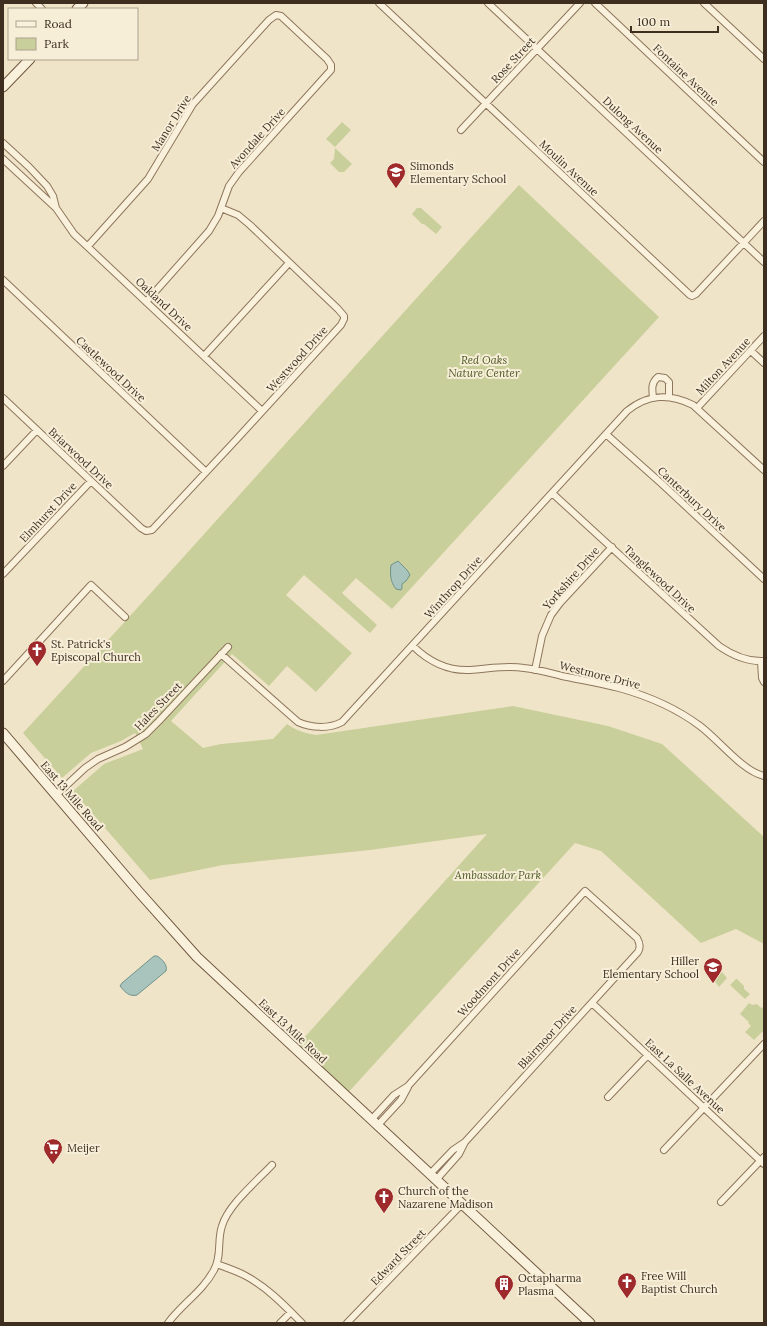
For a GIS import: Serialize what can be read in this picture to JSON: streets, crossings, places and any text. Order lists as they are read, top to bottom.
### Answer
{
  "streets": {
    "main road": ["East 13 Mile Road"],
    "street": [
      "Rose Street",
      "Fontaine Avenue",
      "Manor Drive",
      "Dulong Avenue",
      "Avondale Drive",
      "Moulin Avenue",
      "Oakland Drive",
      "Westwood Drive",
      "Milton Avenue",
      "Castlewood Drive",
      "Briarwood Drive",
      "Canterbury Drive",
      "Elmhurst Drive",
      "Yorkshire Drive",
      "Tanglewood Drive",
      "Winthrop Drive",
      "Westmore Drive",
      "Hales Street",
      "Woodmont Drive",
      "Blairmoor Drive",
      "East La Salle Avenue",
      "Edward Street"
    ]
  },
  "crossings": [
    ["Rose Street", "Dulong Avenue"],
    ["Rose Street", "Moulin Avenue"],
    ["Manor Drive", "Avondale Drive"],
    ["Manor Drive", "Oakland Drive"],
    ["Dulong Avenue", "Moulin Avenue"],
    ["Avondale Drive", "Oakland Drive"],
    ["Avondale Drive", "Westwood Drive"],
    ["Oakland Drive", "Westwood Drive"],
    ["Westwood Drive", "Castlewood Drive"],
    ["Westwood Drive", "Briarwood Drive"],
    ["Milton Avenue", "Winthrop Drive"],
    ["Briarwood Drive", "Elmhurst Drive"],
    ["Canterbury Drive", "Winthrop Drive"],
    ["Yorkshire Drive", "Tanglewood Drive"],
    ["Yorkshire Drive", "Westmore Drive"],
    ["Tanglewood Drive", "Winthrop Drive"],
    ["Winthrop Drive", "Westmore Drive"],
    ["Winthrop Drive", "Hales Street"],
    ["Hales Street", "East 13 Mile Road"],
    ["East 13 Mile Road", "Woodmont Drive"],
    ["East 13 Mile Road", "Blairmoor Drive"],
    ["East 13 Mile Road", "Edward Street"],
    ["Woodmont Drive", "Blairmoor Drive"],
    ["Blairmoor Drive", "East La Salle Avenue"]
  ],
  "parks": ["Red Oaks Nature Center", "Ambassador Park"],
  "places": {
    "school or university": ["Simonds Elementary School", "Hiller Elementary School"],
    "church": ["St. Patrick's Episcopal Church", "Church of the Nazarene Madison", "Free Will Baptist Church"],
    "supermarket": ["Meijer"],
    "building": ["Octapharma Plasma"]
  },
  "legend": ["Road", "Park"],
  "scale_bar": "100 m"
}
